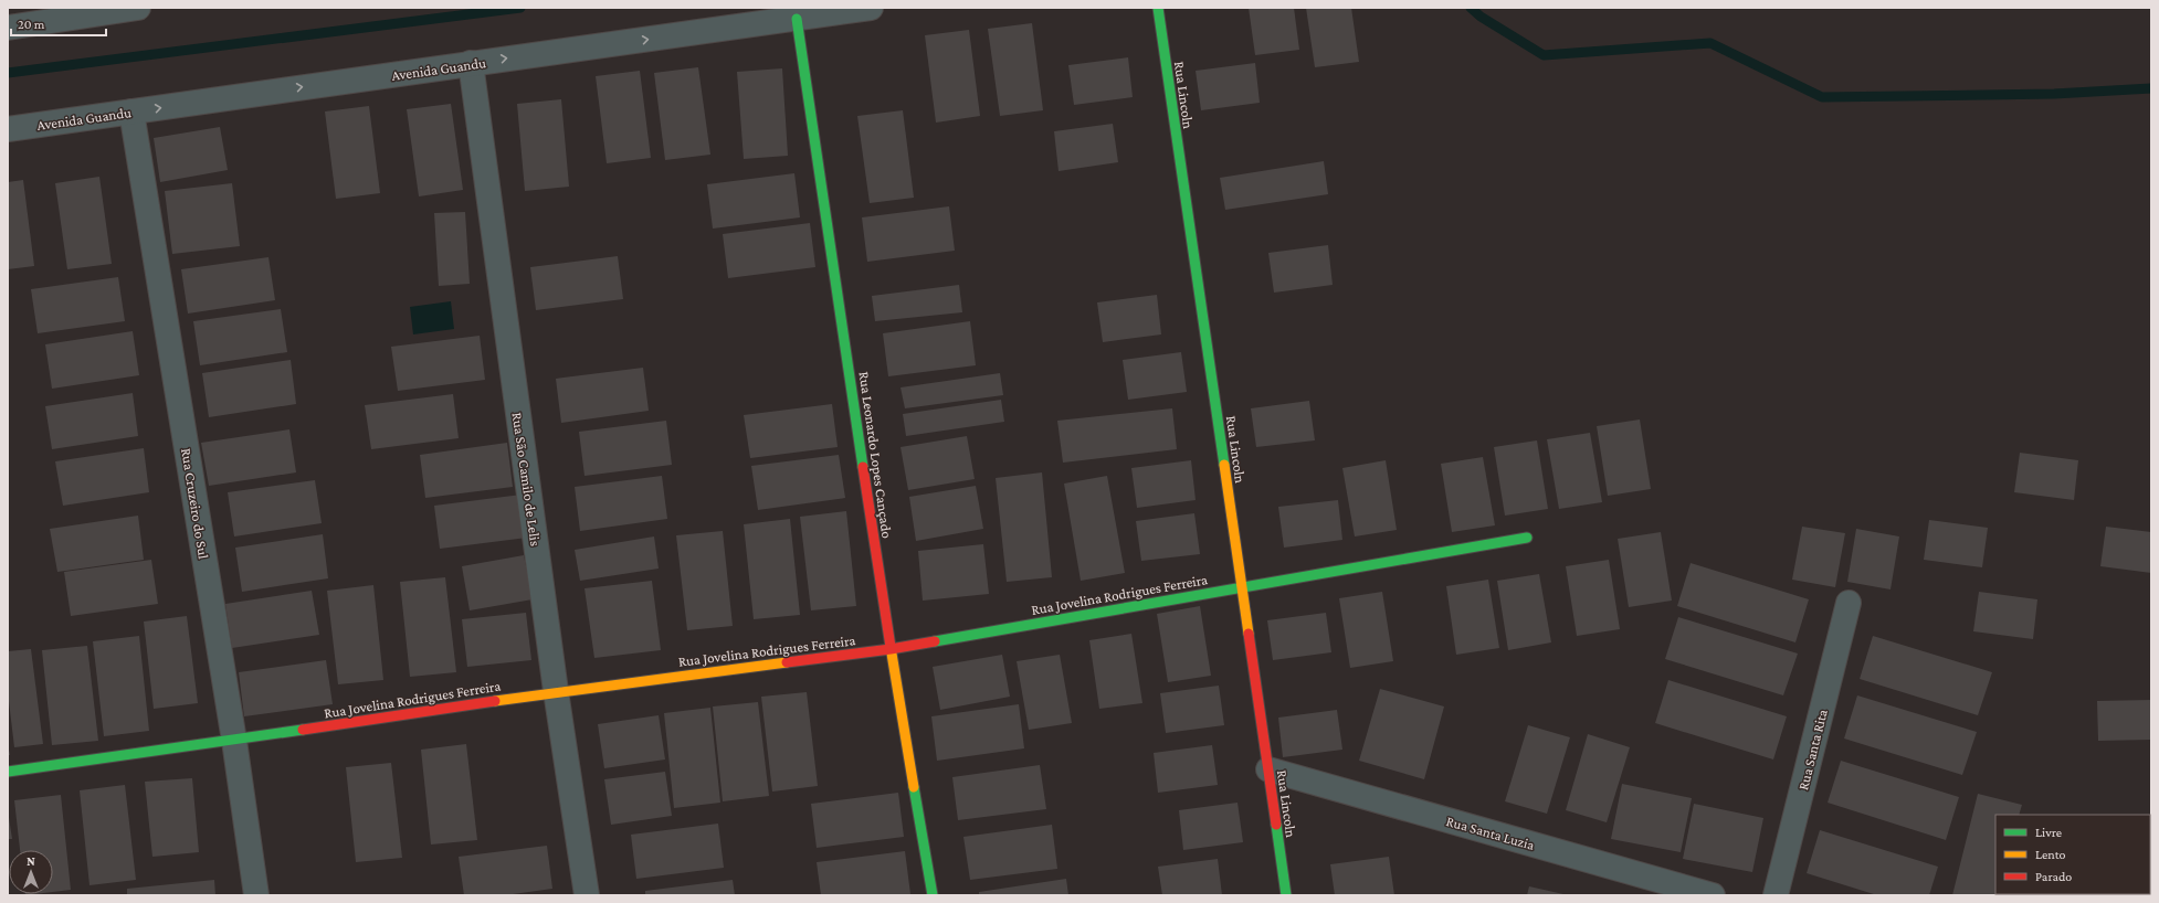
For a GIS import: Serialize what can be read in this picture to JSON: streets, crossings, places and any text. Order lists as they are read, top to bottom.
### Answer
{
  "streets": {
    "street": [
      "Avenida Guandu",
      "Rua Lincoln",
      "Rua Leonardo Lopes Cançado",
      "Rua São Camilo de Lelis",
      "Rua Cruzeiro do Sul",
      "Rua Jovelina Rodrigues Ferreira",
      "Rua Santa Rita",
      "Rua Santa Luzia"
    ]
  },
  "crossings": [
    ["Avenida Guandu", "Rua Leonardo Lopes Cançado"],
    ["Avenida Guandu", "Rua São Camilo de Lelis"],
    ["Avenida Guandu", "Rua Cruzeiro do Sul"],
    ["Rua Lincoln", "Rua Jovelina Rodrigues Ferreira"],
    ["Rua Lincoln", "Rua Santa Luzia"],
    ["Rua Leonardo Lopes Cançado", "Rua Jovelina Rodrigues Ferreira"],
    ["Rua São Camilo de Lelis", "Rua Jovelina Rodrigues Ferreira"],
    ["Rua Cruzeiro do Sul", "Rua Jovelina Rodrigues Ferreira"]
  ],
  "one_way": ["Avenida Guandu"],
  "legend": ["Livre", "Lento", "Parado"],
  "scale_bar": "20 m",
  "north": "top"
}
